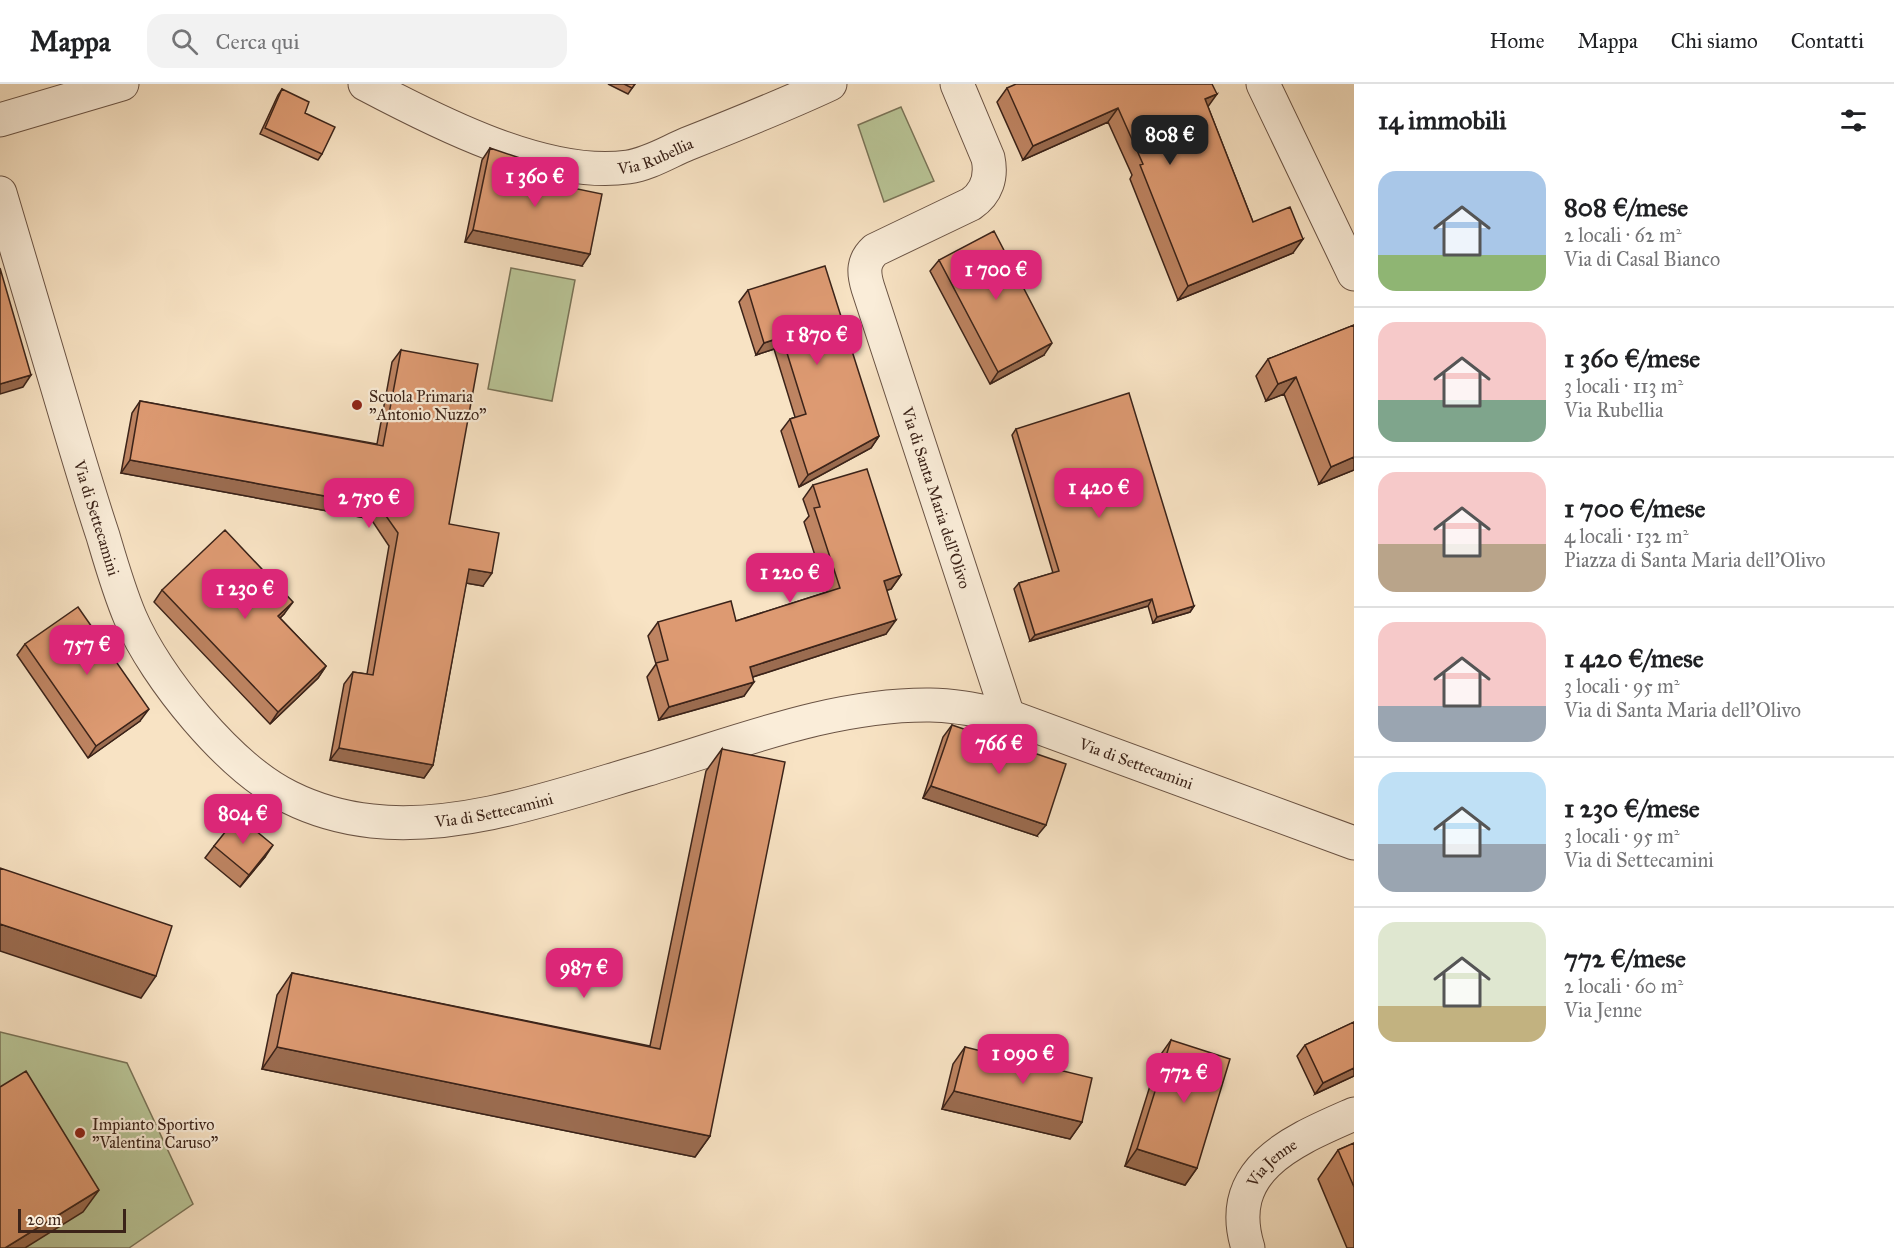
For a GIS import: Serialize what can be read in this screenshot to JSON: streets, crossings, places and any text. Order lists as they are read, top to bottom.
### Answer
{
  "streets": {
    "street": [
      "Via Rubellia",
      "Via di Santa Maria dell'Olivo",
      "Via di Settecamini",
      "Via Jenne"
    ]
  },
  "crossings": [
    ["Via di Santa Maria dell'Olivo", "Via di Settecamini"]
  ],
  "places": ["Scuola Primaria \"Antonio Nuzzo\"", "Impianto Sportivo \"Valentina Caruso\""],
  "scale_bar": "20 m",
  "page": {
    "header": "Mappa",
    "search": "Cerca qui",
    "nav": [
      "Home",
      "Mappa",
      "Chi siamo",
      "Contatti"
    ],
    "heading": "14 immobili",
    "price": [
      "808 €",
      "1 360 €",
      "1 700 €",
      "1 870 €",
      "1 420 €",
      "2 750 €",
      "1 220 €",
      "1 230 €",
      "757 €",
      "766 €",
      "804 €",
      "987 €",
      "1 090 €",
      "772 €"
    ],
    "list": [
      {
        "name": "808 €/mese",
        "note": "2 locali · 62 m² · Via di Casal Bianco"
      },
      {
        "name": "1 360 €/mese",
        "note": "3 locali · 113 m² · Via Rubellia"
      },
      {
        "name": "1 700 €/mese",
        "note": "4 locali · 132 m² · Piazza di Santa Maria dell'Olivo"
      },
      {
        "name": "1 420 €/mese",
        "note": "3 locali · 95 m² · Via di Santa Maria dell'Olivo"
      },
      {
        "name": "1 230 €/mese",
        "note": "3 locali · 95 m² · Via di Settecamini"
      },
      {
        "name": "772 €/mese",
        "note": "2 locali · 60 m² · Via Jenne"
      }
    ],
    "scale": "20 m"
  }
}
